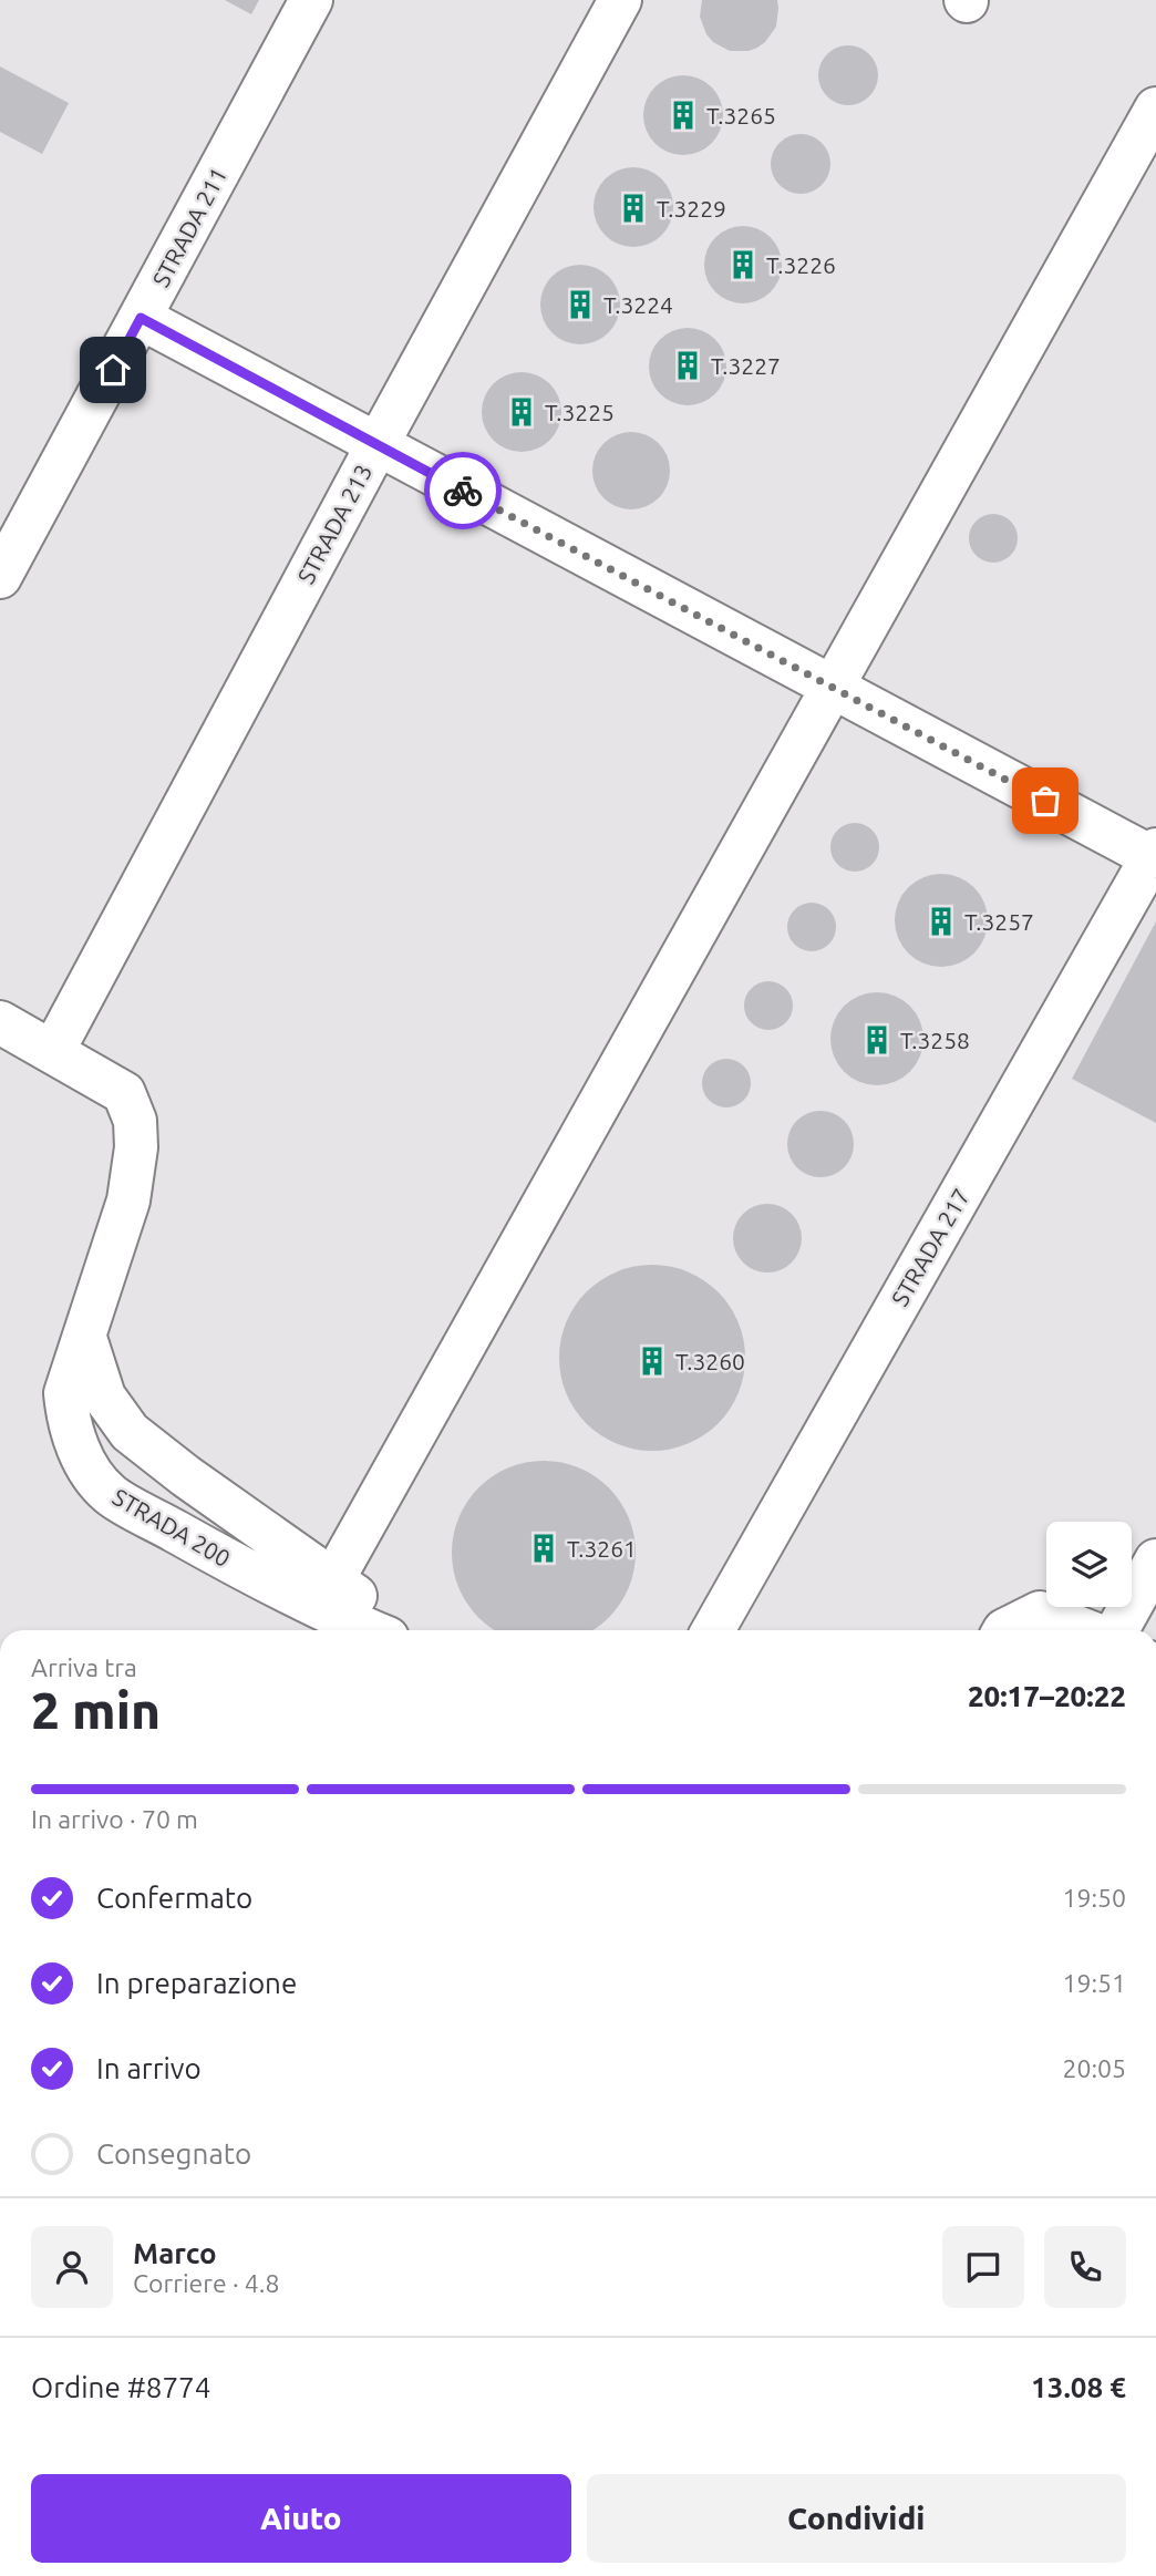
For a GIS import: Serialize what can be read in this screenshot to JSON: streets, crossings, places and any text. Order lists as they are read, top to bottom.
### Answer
{
  "streets": {
    "lane": [
      "STRADA 211",
      "STRADA 213",
      "STRADA 217",
      "STRADA 200"
    ]
  },
  "crossings": [
    ["STRADA 213", "STRADA 200"]
  ],
  "places": {
    "building": [
      "T.3265",
      "T.3229",
      "T.3226",
      "T.3224",
      "T.3227",
      "T.3225",
      "T.3257",
      "T.3258",
      "T.3260",
      "T.3261"
    ]
  },
  "page": {
    "heading": ["2 min", "Arriva tra", "20:17–20:22"],
    "panel": [
      "Marco",
      "Corriere · 4.8",
      "Ordine #8774",
      "13.08 €"
    ],
    "bar": "In arrivo · 70 m",
    "list": [
      ["Confermato", "19:50"],
      ["In preparazione", "19:51"],
      ["In arrivo", "20:05"],
      "Consegnato"
    ],
    "buttons": ["Aiuto", "Condividi"]
  }
}
